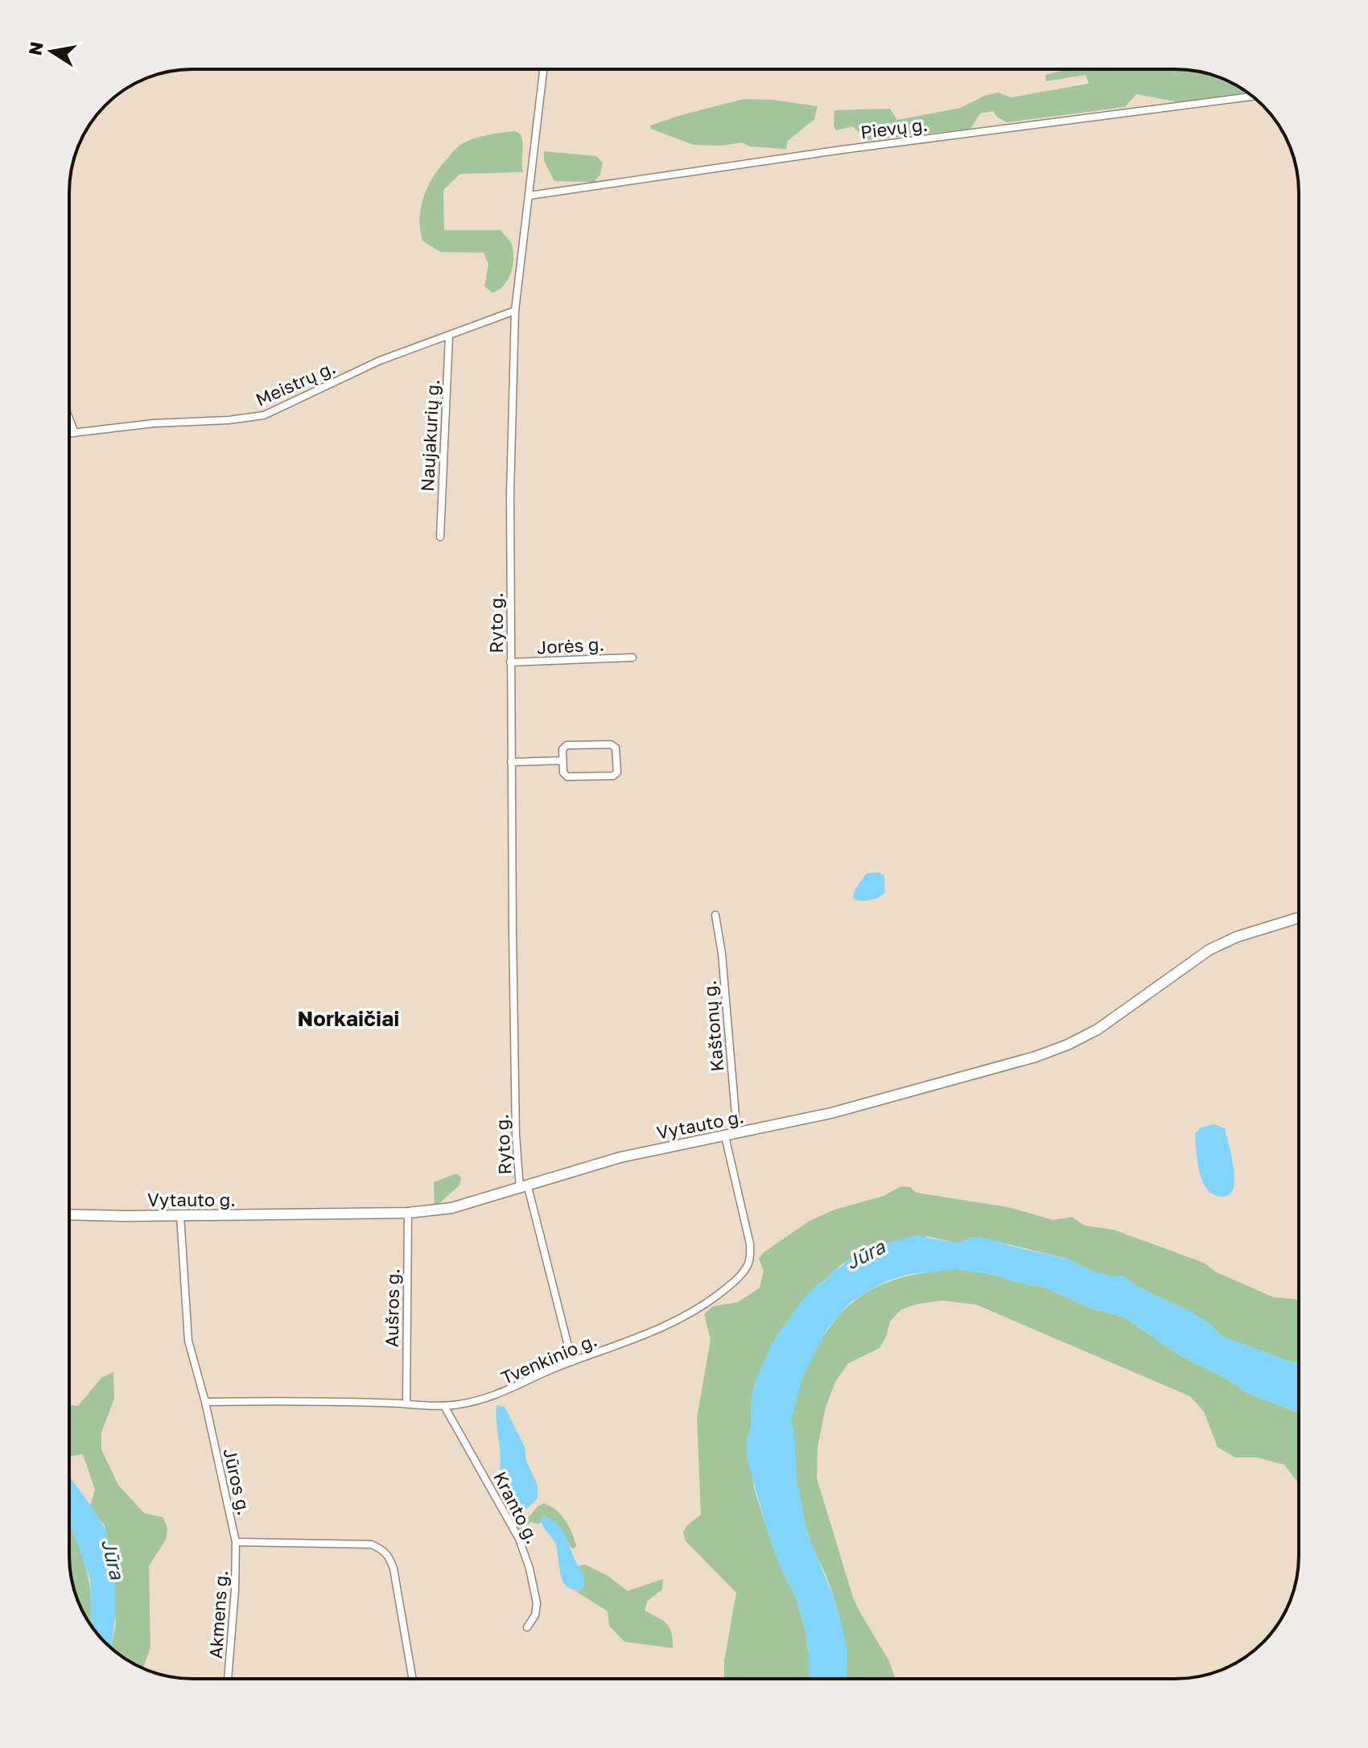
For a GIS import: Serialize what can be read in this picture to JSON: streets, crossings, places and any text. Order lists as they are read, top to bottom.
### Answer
{
  "streets": {
    "main road": ["Vytauto g."],
    "street": [
      "Pievų g.",
      "Meistrų g.",
      "Naujakurių g.",
      "Ryto g.",
      "Jorės g.",
      "Kaštonų g.",
      "Aušros g.",
      "Tvenkinio g.",
      "Jūros g.",
      "Kranto g.",
      "Akmens g."
    ]
  },
  "crossings": [
    ["Pievų g.", "Ryto g."],
    ["Meistrų g.", "Naujakurių g."],
    ["Meistrų g.", "Ryto g."],
    ["Ryto g.", "Jorės g."],
    ["Ryto g.", "Vytauto g."],
    ["Ryto g.", "Tvenkinio g."],
    ["Kaštonų g.", "Vytauto g."],
    ["Vytauto g.", "Aušros g."],
    ["Vytauto g.", "Tvenkinio g."],
    ["Vytauto g.", "Jūros g."],
    ["Aušros g.", "Tvenkinio g."],
    ["Tvenkinio g.", "Jūros g."],
    ["Tvenkinio g.", "Kranto g."],
    ["Jūros g.", "Akmens g."]
  ],
  "districts": ["Norkaičiai"],
  "water": ["Jūra"],
  "north": "left"
}
